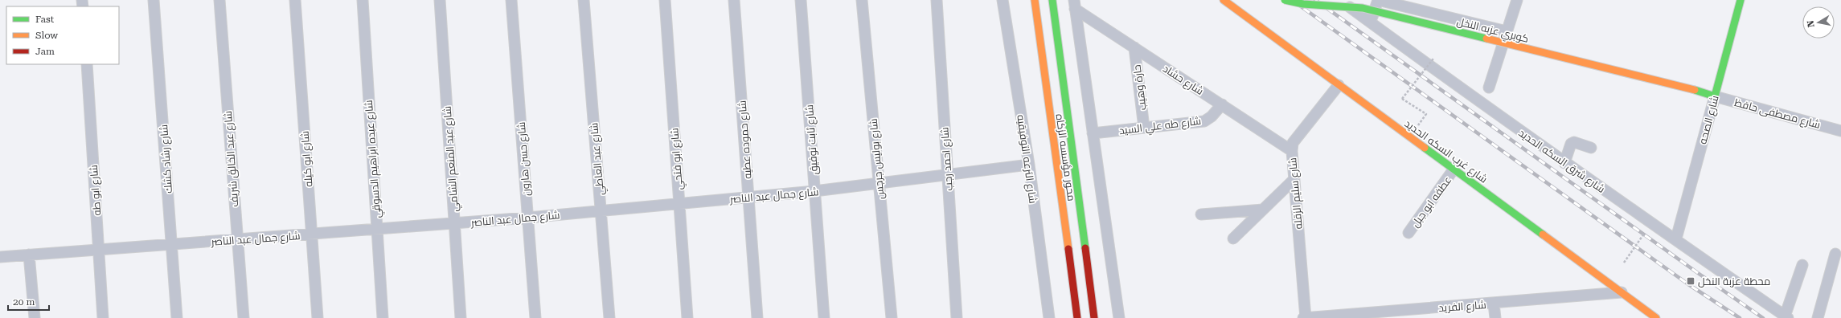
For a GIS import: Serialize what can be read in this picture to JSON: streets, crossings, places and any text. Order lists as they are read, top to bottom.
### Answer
{
  "streets": {
    "main road": [
      "كوبري عزبه النخل",
      "شارع مصطفى حافظ",
      "شارع الصحه",
      "شارع غرب السكه الحديد",
      "محور مؤسسه الزكاه"
    ],
    "street": [
      "شارع حشاد",
      "حارة وهيب",
      "شارع طه علي السيد",
      "شارع حموده عطيه",
      "شارع ثابت توفيق",
      "شارع رشاد كشك",
      "شارع عبد الخالق شريف",
      "شارع ابو كيله",
      "شارع عبده ابراهيم الدسوقي",
      "شارع عبد المنعم الشامي",
      "شارع حسن هارون",
      "شارع عبد العاطي",
      "شارع ابو فتحي",
      "شارع بوليس جرجس",
      "شارع احمد رجب",
      "شارع الترعه التوفيقيه",
      "شارع شرق السكه الحديد",
      "شارع ابو طه",
      "شارع سليم الزقله",
      "شارع جمال عبد الناصر",
      "عطفه ابو جبل",
      "شارع الفريد"
    ]
  },
  "crossings": [
    ["كوبري عزبه النخل", "شارع مصطفى حافظ"],
    ["شارع حشاد", "حارة وهيب"],
    ["شارع حشاد", "شارع طه علي السيد"],
    ["شارع حشاد", "شارع سليم الزقله"],
    ["حارة وهيب", "شارع طه علي السيد"],
    ["شارع مصطفى حافظ", "شارع الصحه"],
    ["شارع الصحه", "شارع شرق السكه الحديد"],
    ["شارع حموده عطيه", "شارع جمال عبد الناصر"],
    ["شارع ثابت توفيق", "شارع جمال عبد الناصر"],
    ["شارع غرب السكه الحديد", "شارع سليم الزقله"],
    ["شارع غرب السكه الحديد", "عطفه ابو جبل"],
    ["شارع غرب السكه الحديد", "شارع الفريد"],
    ["شارع رشاد كشك", "شارع جمال عبد الناصر"],
    ["شارع عبد الخالق شريف", "شارع جمال عبد الناصر"],
    ["شارع ابو كيله", "شارع جمال عبد الناصر"],
    ["شارع عبده ابراهيم الدسوقي", "شارع جمال عبد الناصر"],
    ["شارع عبد المنعم الشامي", "شارع جمال عبد الناصر"],
    ["شارع حسن هارون", "شارع جمال عبد الناصر"],
    ["شارع عبد العاطي", "شارع جمال عبد الناصر"],
    ["شارع ابو فتحي", "شارع جمال عبد الناصر"],
    ["شارع بوليس جرجس", "شارع جمال عبد الناصر"],
    ["شارع احمد رجب", "شارع جمال عبد الناصر"],
    ["شارع الترعه التوفيقيه", "شارع جمال عبد الناصر"],
    ["شارع ابو طه", "شارع جمال عبد الناصر"],
    ["شارع سليم الزقله", "شارع الفريد"]
  ],
  "places": {
    "transit": ["محطة عزبة النخل"]
  },
  "legend": ["Fast", "Slow", "Jam"],
  "scale_bar": "20 m",
  "north": "left"
}
